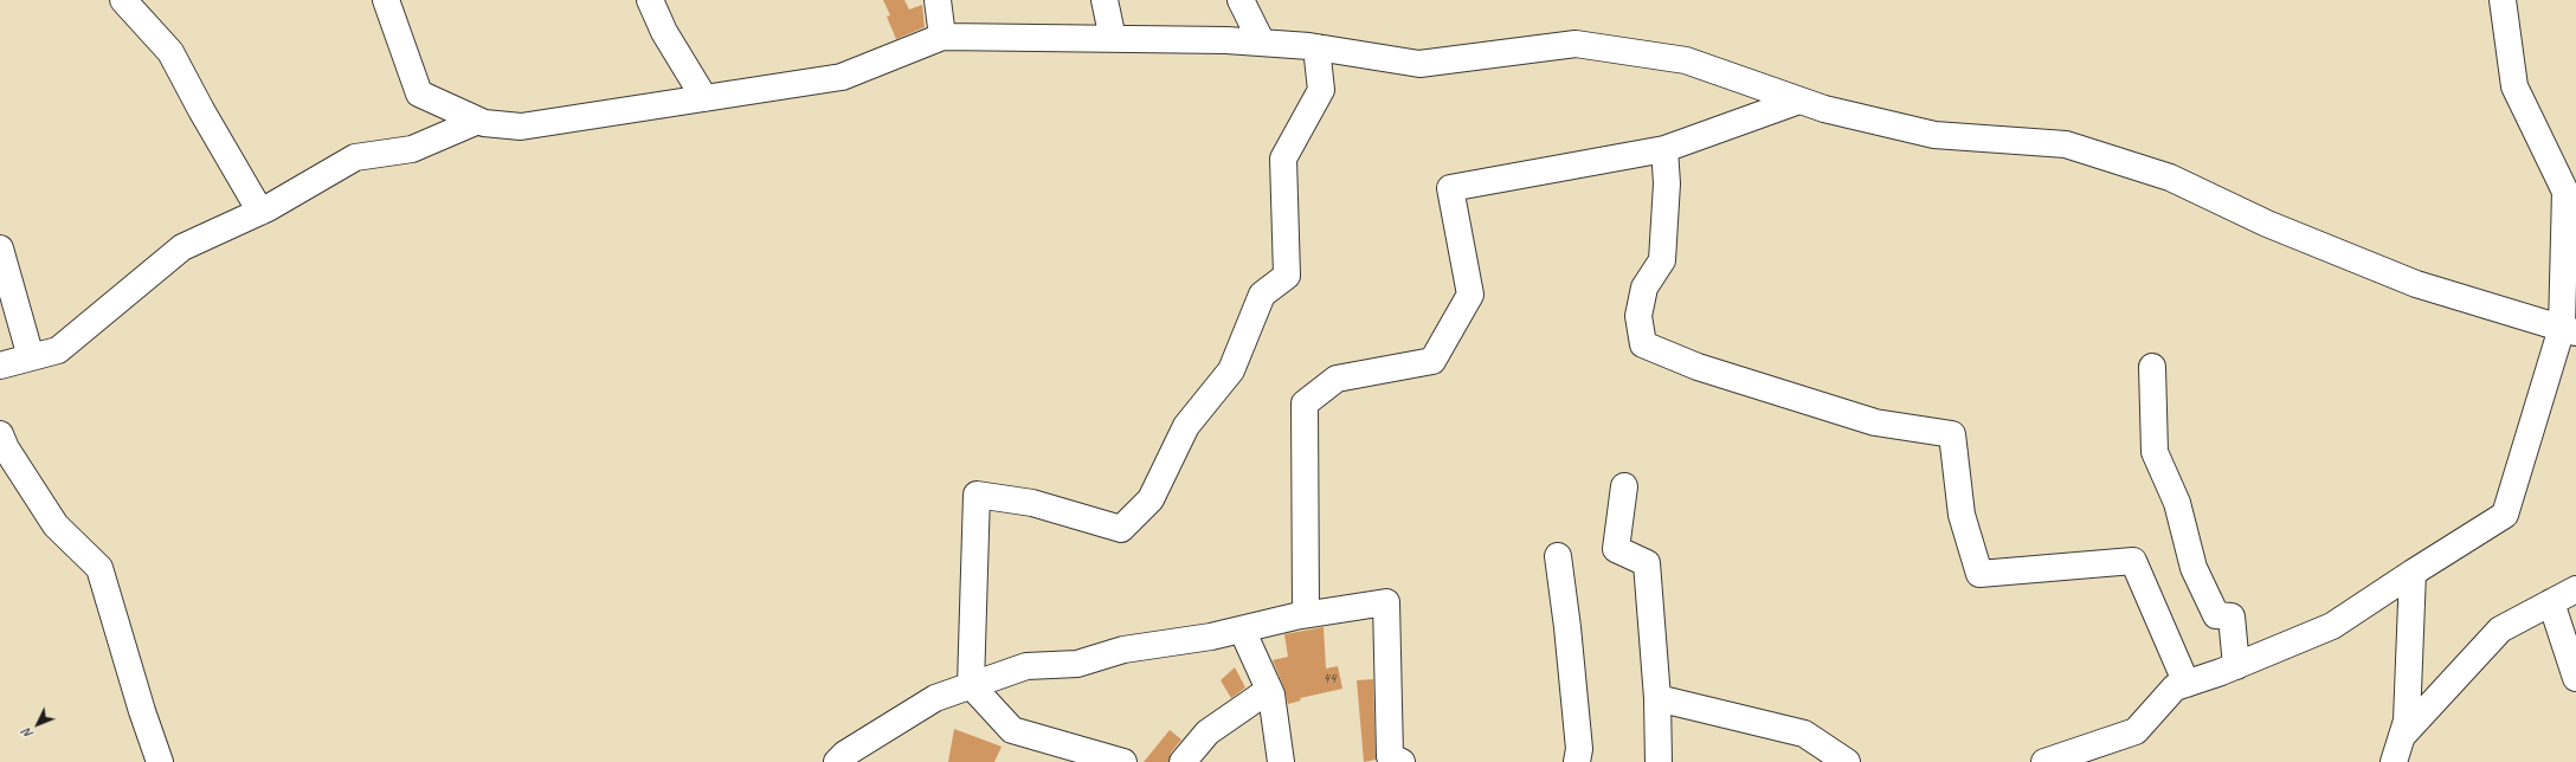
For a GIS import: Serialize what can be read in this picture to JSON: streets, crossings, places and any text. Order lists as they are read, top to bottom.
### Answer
{
  "house_numbers": ["44"],
  "north": "bottom left"
}
